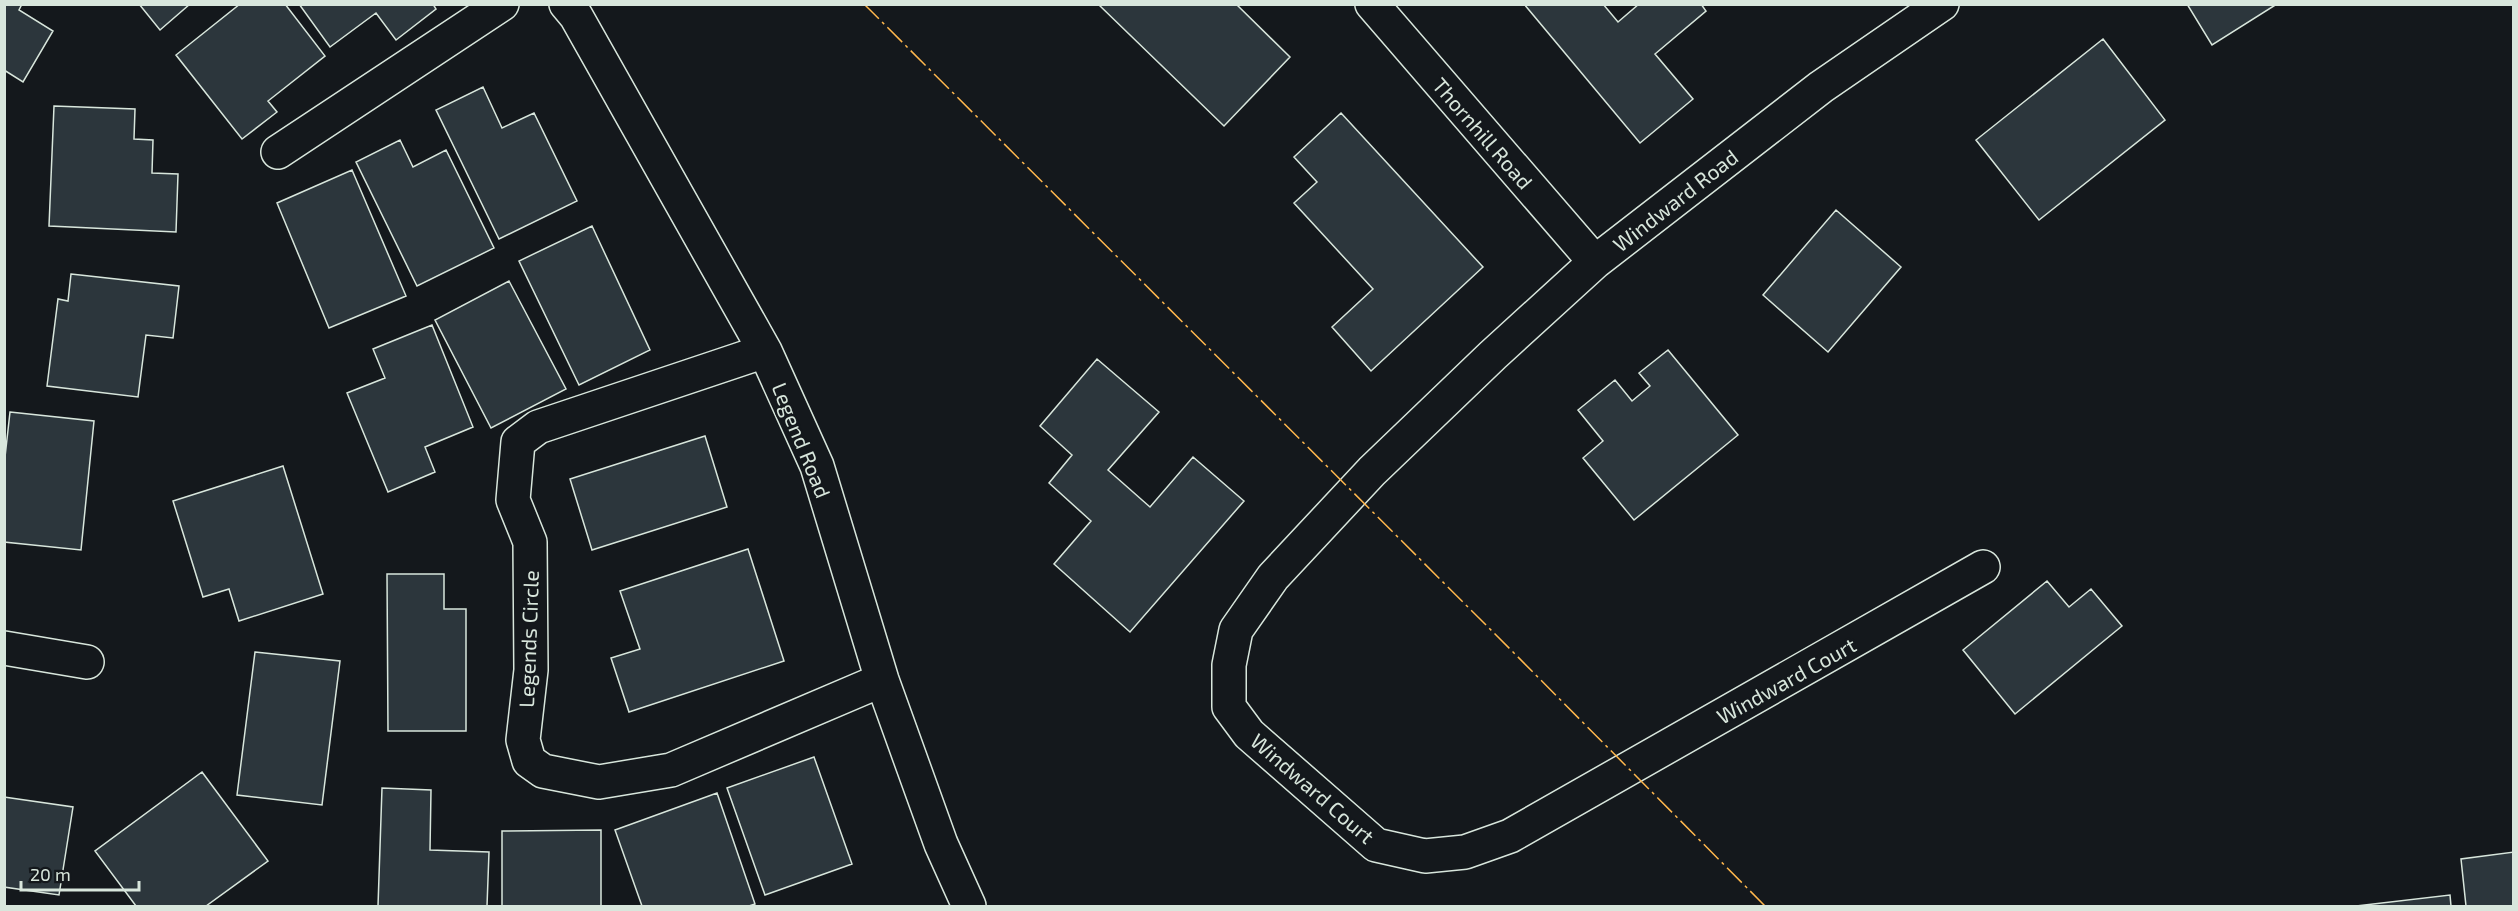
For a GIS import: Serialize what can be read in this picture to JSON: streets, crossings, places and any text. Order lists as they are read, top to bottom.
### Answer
{
  "streets": {
    "street": [
      "Thornhill Road",
      "Windward Road",
      "Legend Road",
      "Legends Circle",
      "Windward Court"
    ]
  },
  "crossings": [
    ["Thornhill Road", "Windward Road"],
    ["Windward Road", "Windward Court"],
    ["Legend Road", "Legends Circle"]
  ],
  "scale_bar": "20 m"
}
